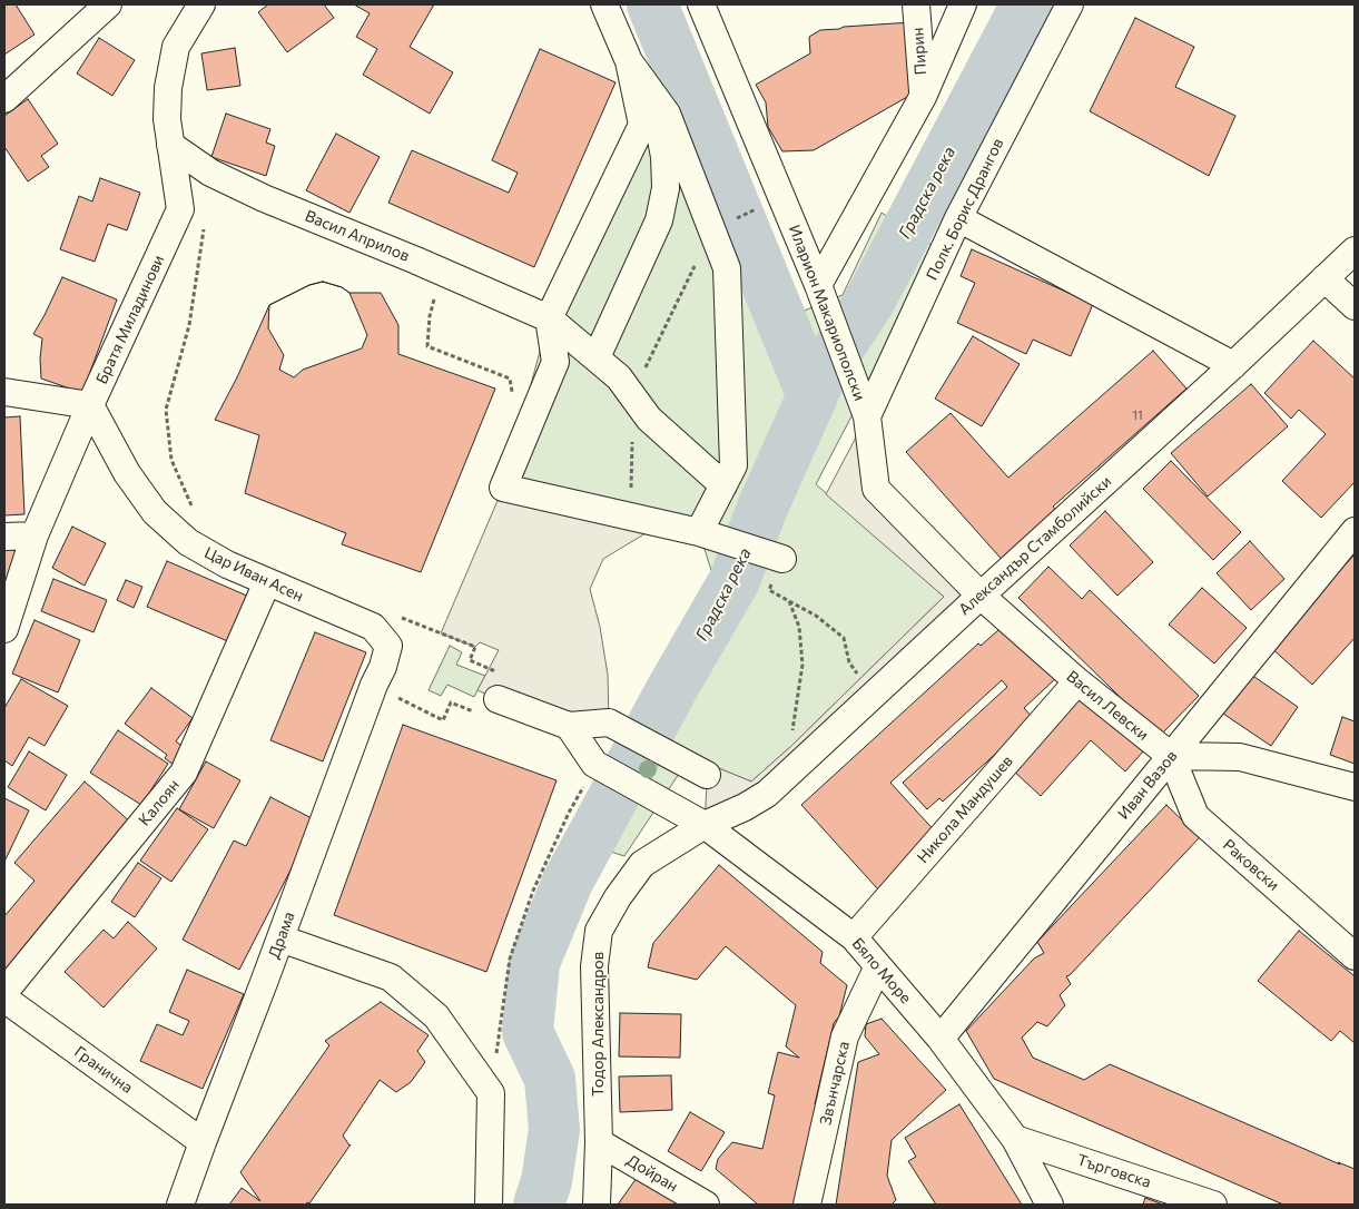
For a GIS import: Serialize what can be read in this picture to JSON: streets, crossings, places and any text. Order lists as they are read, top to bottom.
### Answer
{
  "streets": {
    "street": [
      "Пирин",
      "Полк. Борис Дрангов",
      "Васил Априлов",
      "Иларион Макариополски",
      "Братя Миладинови",
      "Александър Стамболийски",
      "Цар Иван Асен",
      "Васил Левски",
      "Иван Вазов",
      "Калоян",
      "Никола Мандушев",
      "Раковски",
      "Драма",
      "Бяло Море",
      "Тодор Александров",
      "Гранична",
      "Звънчарска",
      "Търговска",
      "Дойран"
    ]
  },
  "crossings": [
    ["Полк. Борис Дрангов", "Иларион Макариополски"],
    ["Васил Априлов", "Братя Миладинови"],
    ["Иларион Макариополски", "Александър Стамболийски"],
    ["Иларион Макариополски", "Васил Левски"],
    ["Братя Миладинови", "Цар Иван Асен"],
    ["Александър Стамболийски", "Васил Левски"],
    ["Александър Стамболийски", "Бяло Море"],
    ["Александър Стамболийски", "Тодор Александров"],
    ["Цар Иван Асен", "Калоян"],
    ["Цар Иван Асен", "Драма"],
    ["Васил Левски", "Иван Вазов"],
    ["Васил Левски", "Никола Мандушев"],
    ["Васил Левски", "Раковски"],
    ["Иван Вазов", "Раковски"],
    ["Иван Вазов", "Бяло Море"],
    ["Никола Мандушев", "Бяло Море"],
    ["Драма", "Гранична"],
    ["Бяло Море", "Тодор Александров"],
    ["Бяло Море", "Звънчарска"],
    ["Бяло Море", "Търговска"],
    ["Тодор Александров", "Дойран"]
  ],
  "water": ["Градска река"],
  "house_numbers": ["11"]
}
